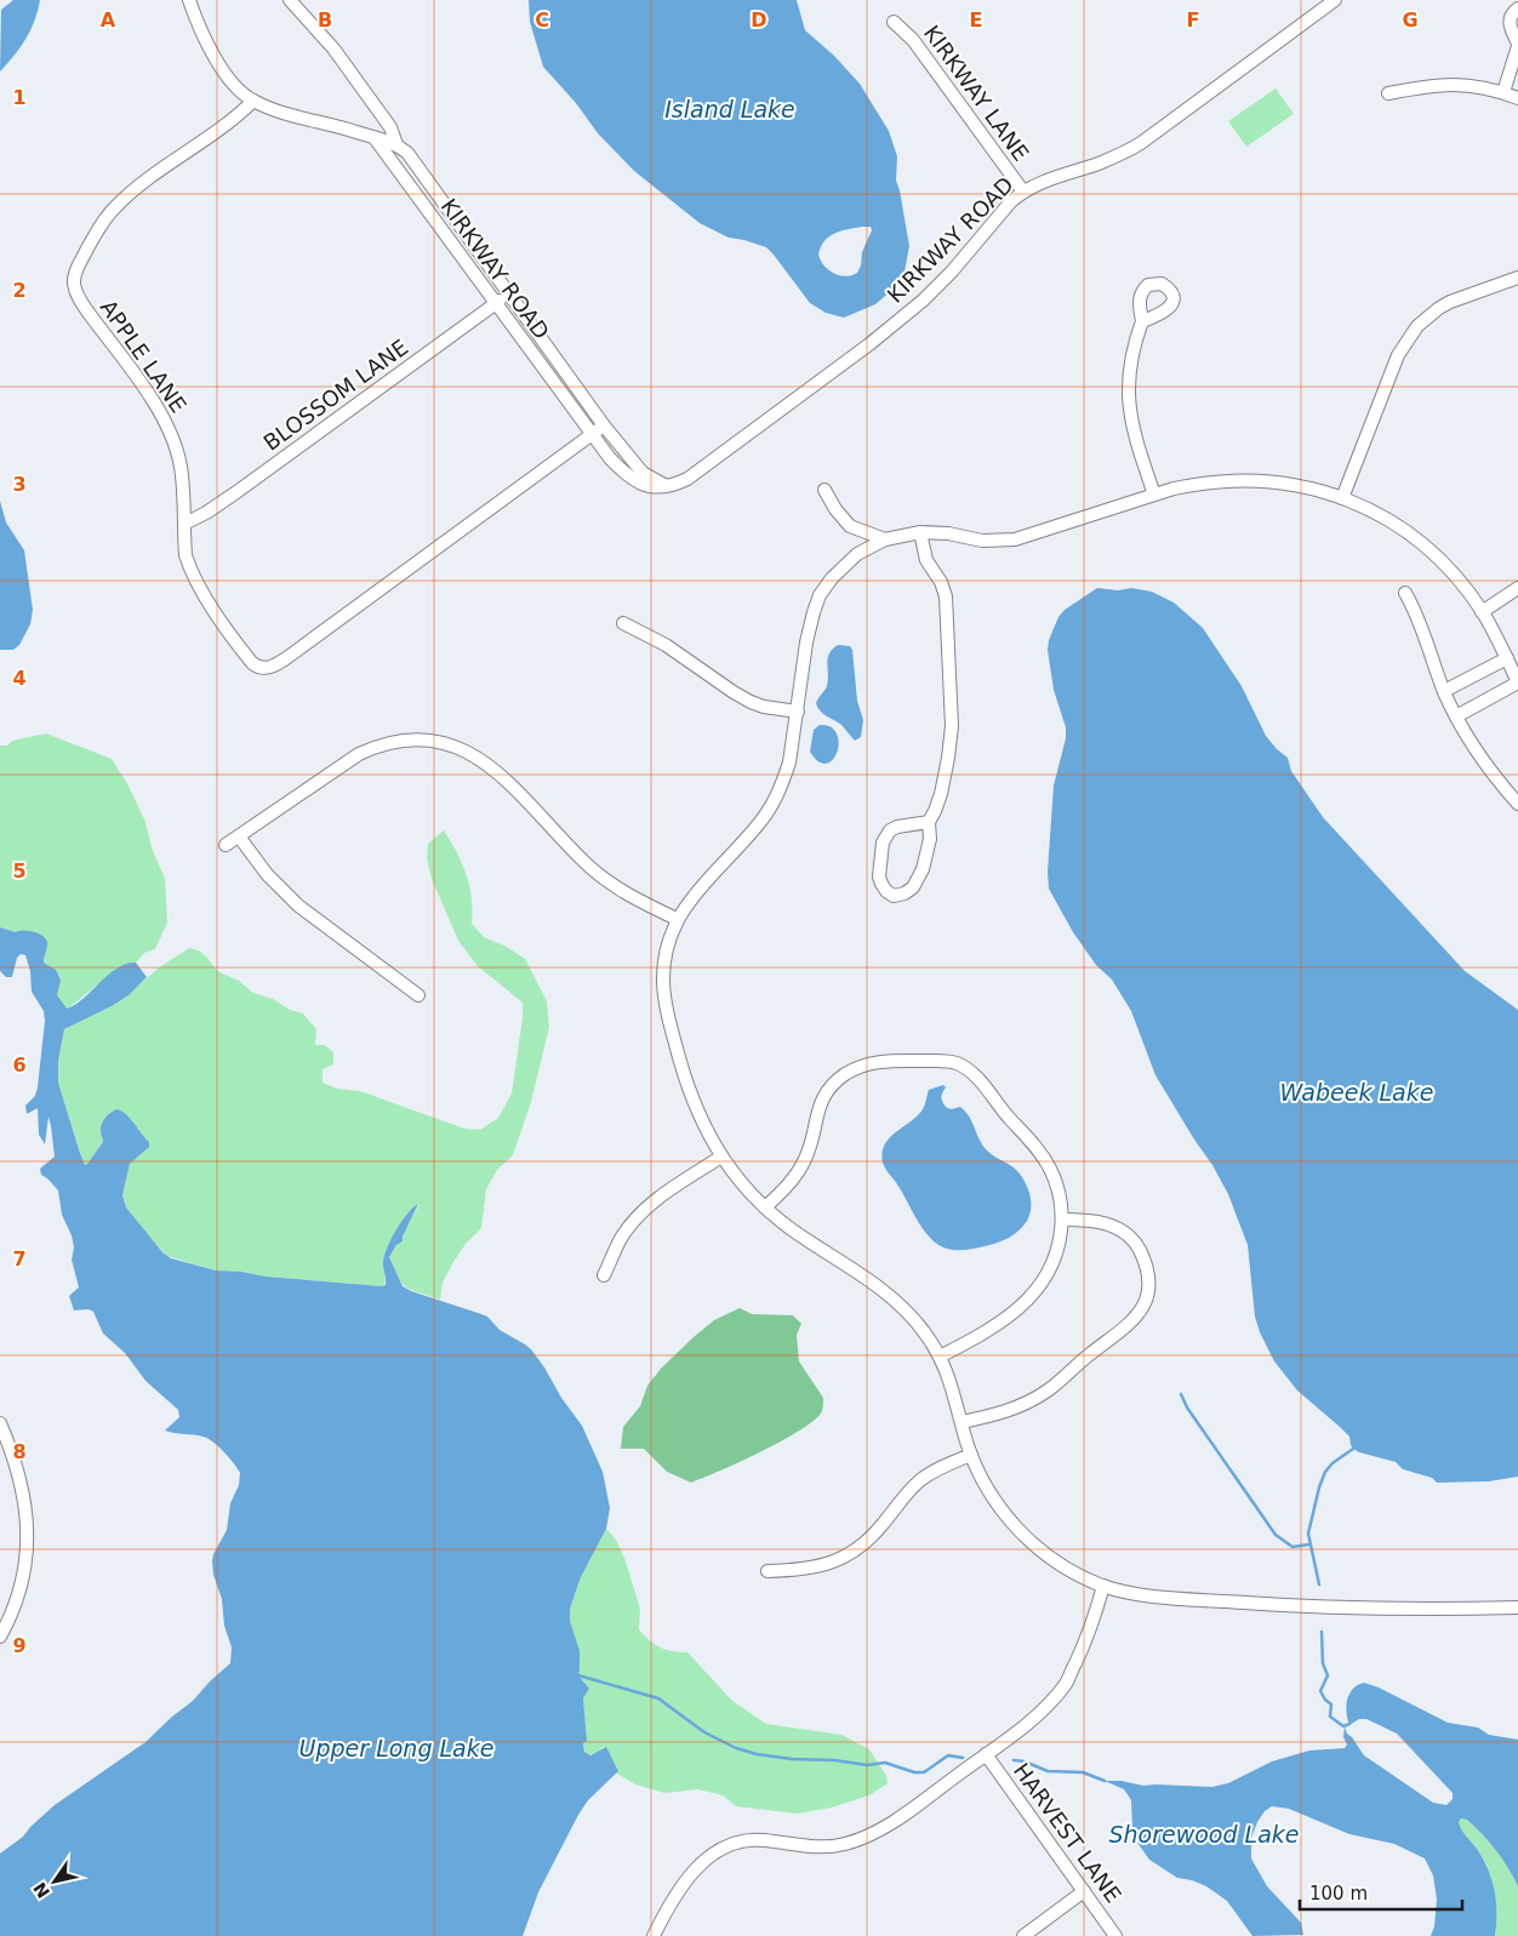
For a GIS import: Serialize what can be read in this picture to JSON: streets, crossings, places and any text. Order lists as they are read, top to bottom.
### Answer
{
  "streets": {
    "street": [
      "KIRKWAY LANE",
      "KIRKWAY ROAD",
      "APPLE LANE",
      "BLOSSOM LANE",
      "HARVEST LANE"
    ]
  },
  "crossings": [
    ["KIRKWAY LANE", "KIRKWAY ROAD"],
    ["KIRKWAY ROAD", "APPLE LANE"],
    ["KIRKWAY ROAD", "BLOSSOM LANE"],
    ["APPLE LANE", "BLOSSOM LANE"]
  ],
  "water": [
    "Island Lake",
    "Wabeek Lake",
    "Upper Long Lake",
    "Shorewood Lake"
  ],
  "scale_bar": "100 m",
  "north": "bottom left",
  "grid": {
    "columns": [
      "A",
      "B",
      "C",
      "D",
      "E",
      "F",
      "G"
    ],
    "rows": [
      "1",
      "2",
      "3",
      "4",
      "5",
      "6",
      "7",
      "8",
      "9"
    ]
  }
}
